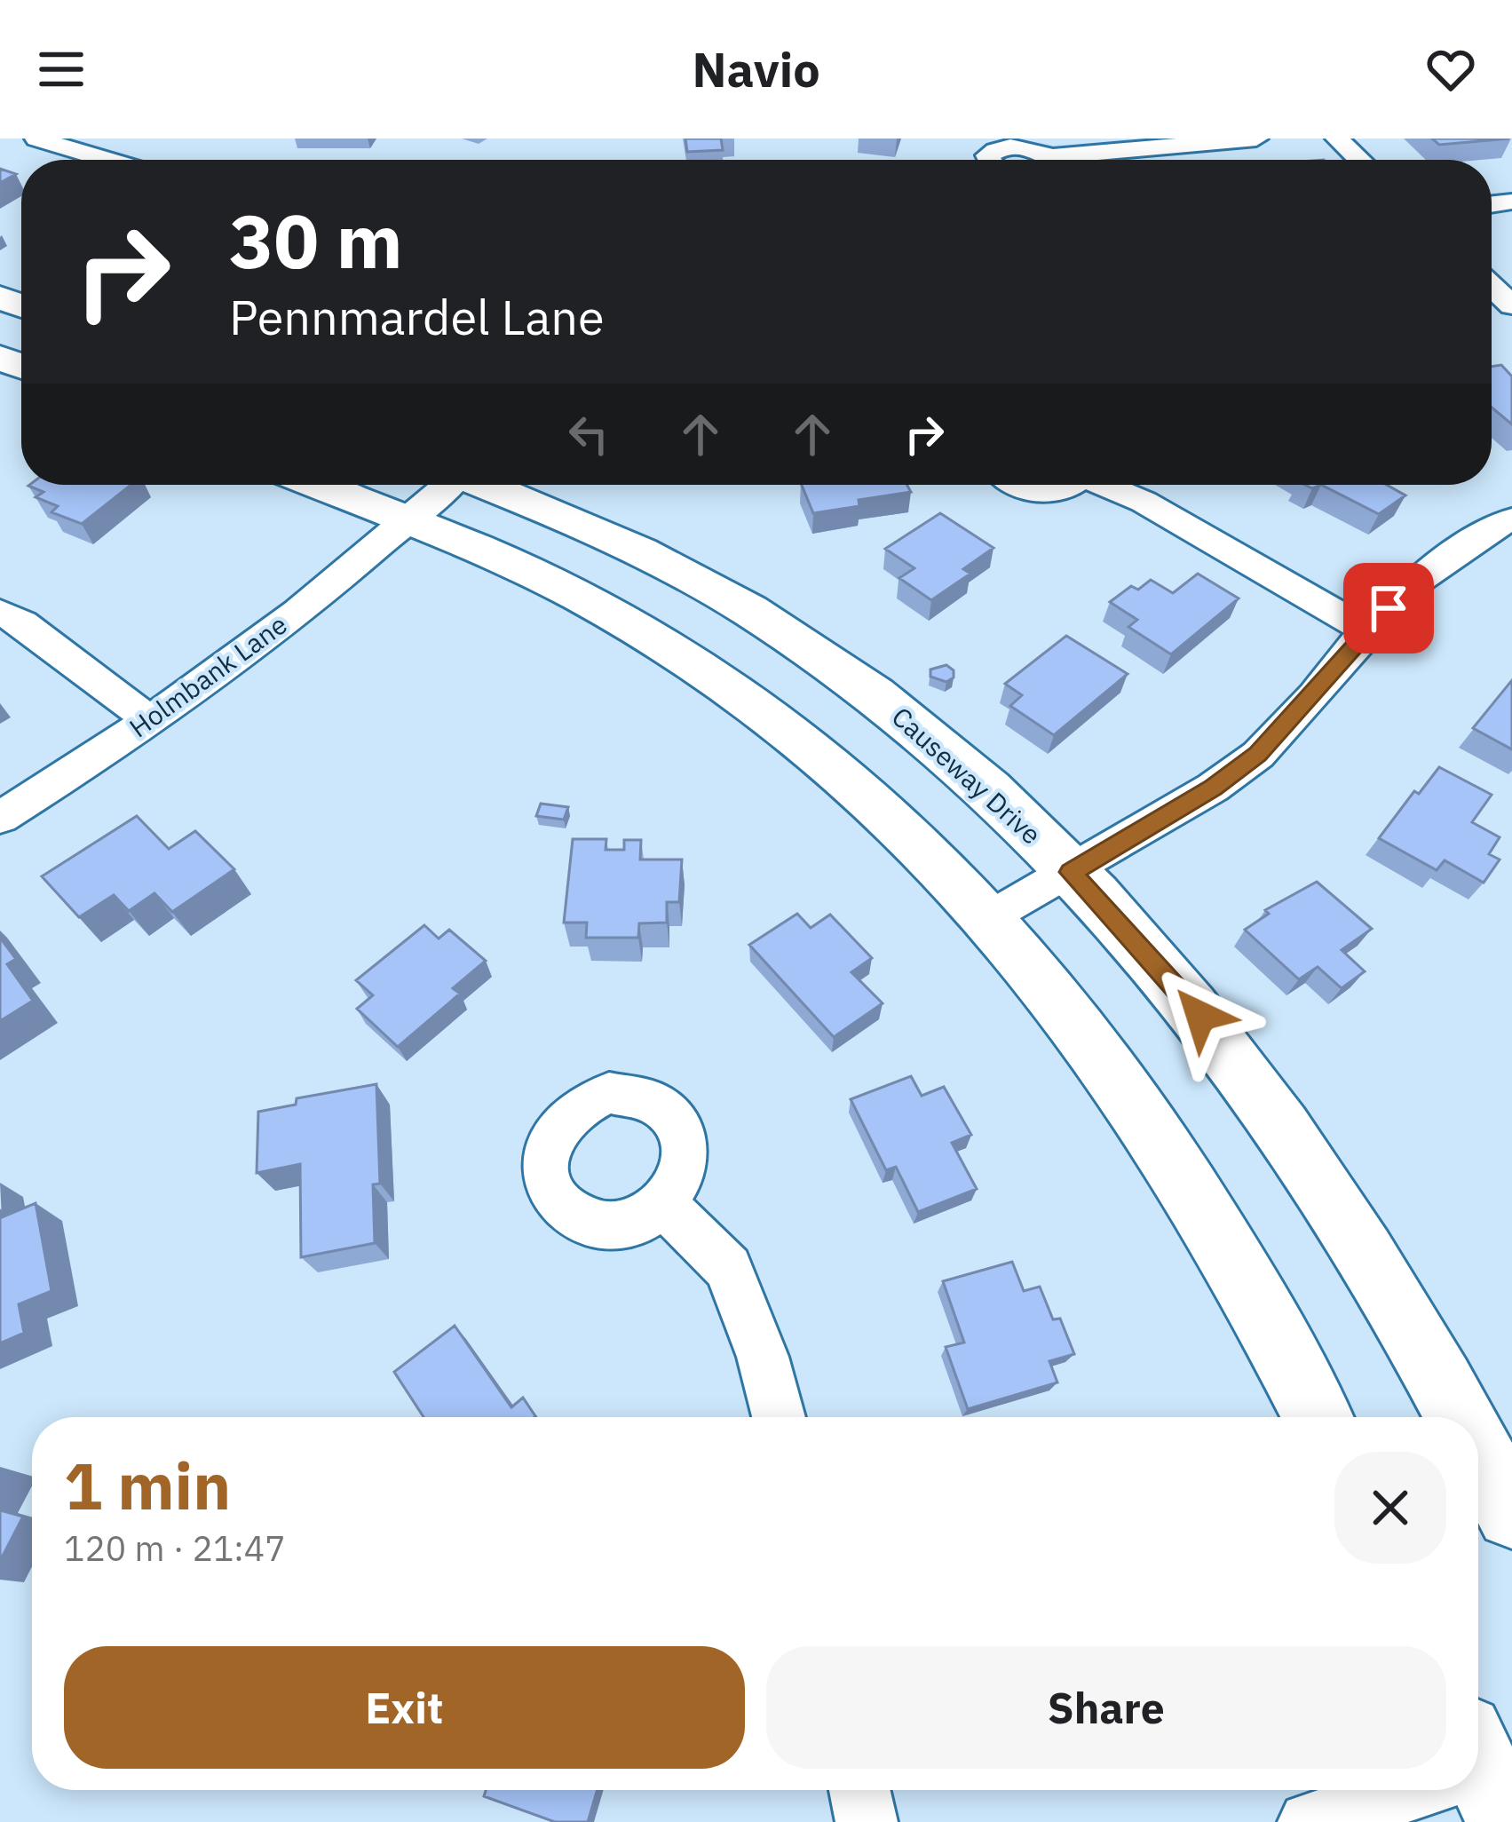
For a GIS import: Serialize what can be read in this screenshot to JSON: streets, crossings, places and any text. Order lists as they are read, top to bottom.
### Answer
{
  "streets": {
    "street": ["Holmbank Lane", "Causeway Drive"]
  },
  "page": {
    "header": "Navio",
    "turn": ["30 m", "Pennmardel Lane"],
    "heading": ["1 min", "120 m · 21:47"],
    "buttons": ["Exit", "Share"]
  }
}
